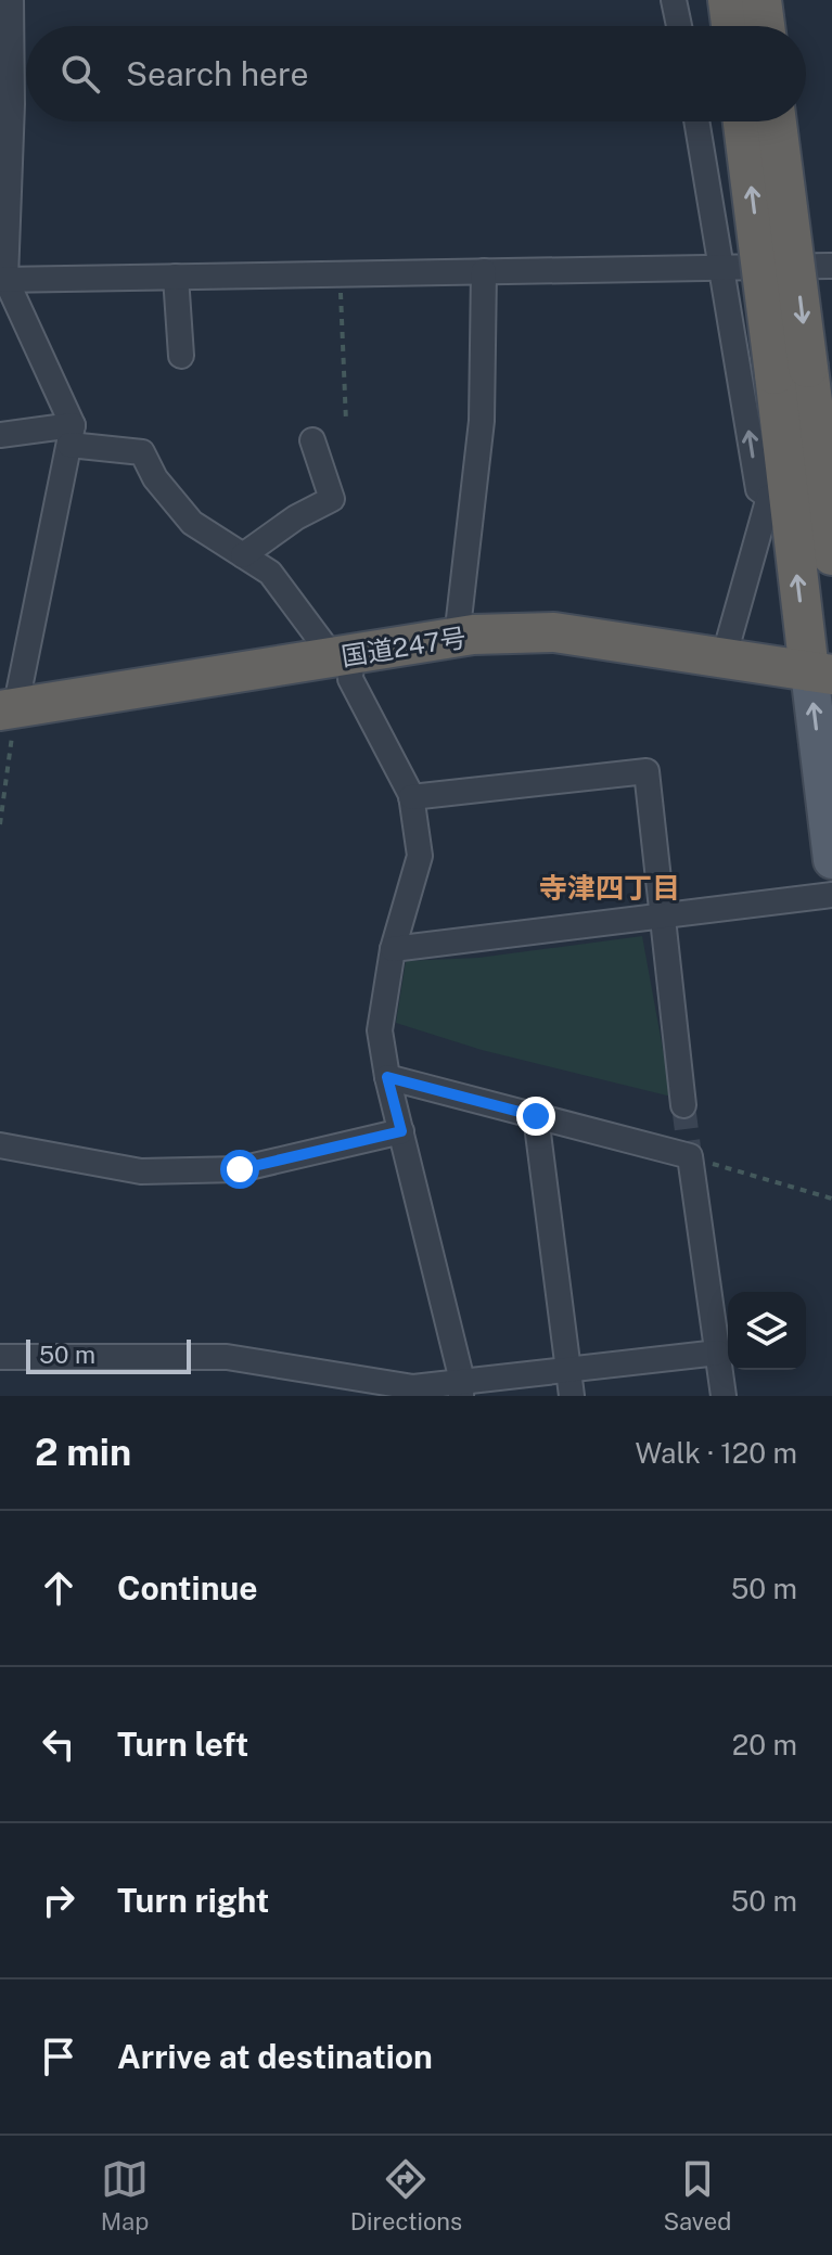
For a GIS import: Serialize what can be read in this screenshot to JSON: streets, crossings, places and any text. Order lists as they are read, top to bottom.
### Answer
{
  "streets": {
    "highway": ["国道247号"]
  },
  "districts": ["寺津四丁目"],
  "scale_bar": "50 m",
  "page": {
    "search": "Search here",
    "scale": "50 m",
    "heading": ["2 min", "Walk · 120 m"],
    "list": [
      ["Continue", "50 m"],
      ["Turn left", "20 m"],
      ["Turn right", "50 m"],
      "Arrive at destination"
    ],
    "nav": ["Map", "Directions", "Saved"]
  }
}
